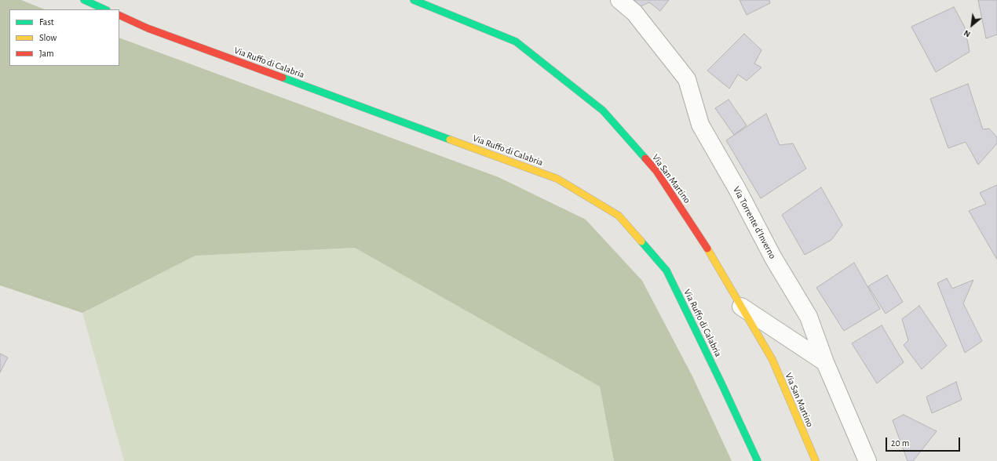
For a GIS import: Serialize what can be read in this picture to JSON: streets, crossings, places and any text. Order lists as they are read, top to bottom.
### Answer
{
  "streets": {
    "street": ["Via Ruffo di Calabria", "Via San Martino", "Via Torrente d'Inverno"]
  },
  "legend": ["Fast", "Slow", "Jam"],
  "scale_bar": "20 m",
  "north": "bottom left"
}
